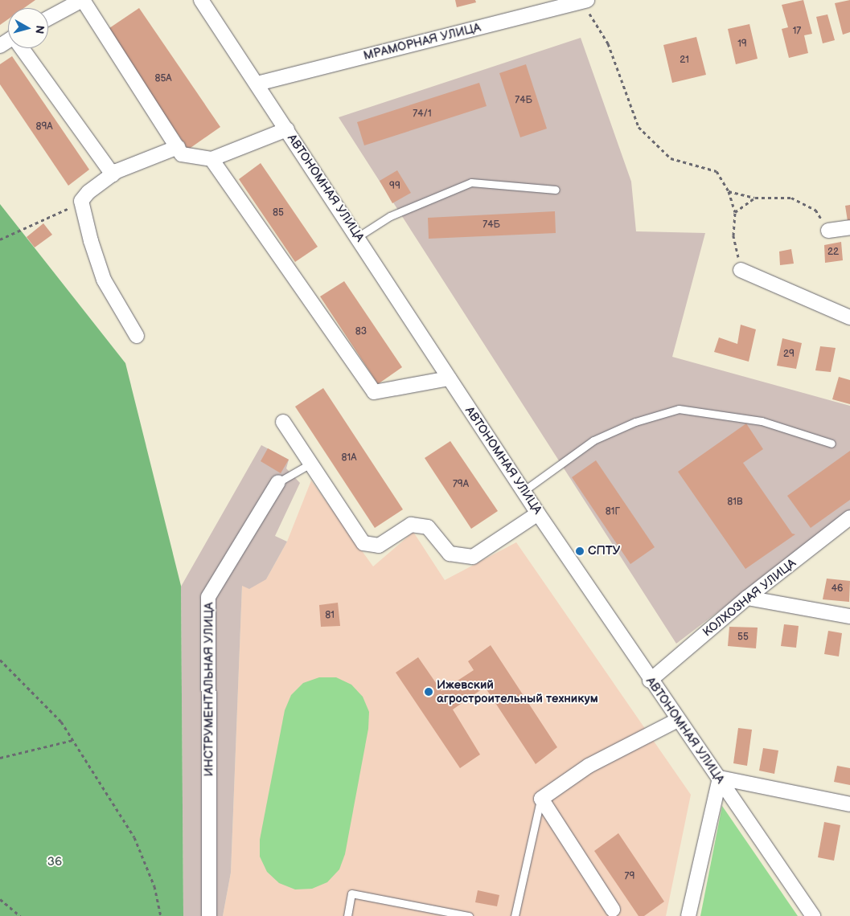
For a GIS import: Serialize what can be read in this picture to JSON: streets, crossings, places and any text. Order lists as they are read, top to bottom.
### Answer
{
  "streets": {
    "street": [
      "МРАМОРНАЯ УЛИЦА",
      "АВТОНОМНАЯ УЛИЦА",
      "КОЛХОЗНАЯ УЛИЦА",
      "ИНСТРУМЕНТАЛЬНАЯ УЛИЦА"
    ]
  },
  "crossings": [
    ["МРАМОРНАЯ УЛИЦА", "АВТОНОМНАЯ УЛИЦА"],
    ["АВТОНОМНАЯ УЛИЦА", "КОЛХОЗНАЯ УЛИЦА"]
  ],
  "parks": ["36"],
  "places": ["СПТУ", "Ижевский агростроительный техникум"],
  "house_numbers": [
    "17",
    "19",
    "21",
    "85А",
    "74Б",
    "74/1",
    "89А",
    "99",
    "85",
    "74Б",
    "22",
    "83",
    "29",
    "81А",
    "79А",
    "81В",
    "81Г",
    "46",
    "81",
    "55",
    "79"
  ],
  "north": "right"
}
